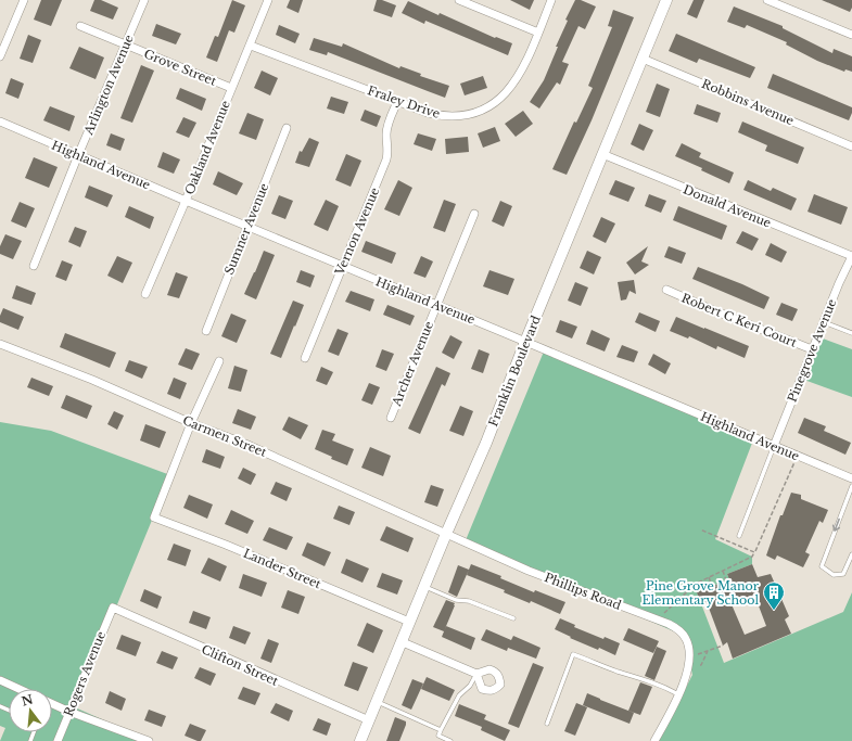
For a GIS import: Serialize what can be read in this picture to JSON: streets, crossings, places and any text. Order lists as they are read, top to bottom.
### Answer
{
  "streets": {
    "street": [
      "Grove Street",
      "Arlington Avenue",
      "Fraley Drive",
      "Robbins Avenue",
      "Oakland Avenue",
      "Highland Avenue",
      "Donald Avenue",
      "Sumner Avenue",
      "Vernon Avenue",
      "Robert C Keri Court",
      "Pinegrove Avenue",
      "Archer Avenue",
      "Franklin Boulevard",
      "Carmen Street",
      "Lander Street",
      "Phillips Road",
      "Clifton Street",
      "Rogers Avenue"
    ]
  },
  "crossings": [
    ["Grove Street", "Arlington Avenue"],
    ["Grove Street", "Oakland Avenue"],
    ["Arlington Avenue", "Highland Avenue"],
    ["Fraley Drive", "Oakland Avenue"],
    ["Fraley Drive", "Vernon Avenue"],
    ["Robbins Avenue", "Franklin Boulevard"],
    ["Oakland Avenue", "Highland Avenue"],
    ["Highland Avenue", "Sumner Avenue"],
    ["Highland Avenue", "Vernon Avenue"],
    ["Highland Avenue", "Pinegrove Avenue"],
    ["Highland Avenue", "Archer Avenue"],
    ["Highland Avenue", "Franklin Boulevard"],
    ["Donald Avenue", "Pinegrove Avenue"],
    ["Donald Avenue", "Franklin Boulevard"],
    ["Robert C Keri Court", "Pinegrove Avenue"],
    ["Franklin Boulevard", "Carmen Street"],
    ["Franklin Boulevard", "Lander Street"],
    ["Franklin Boulevard", "Phillips Road"],
    ["Franklin Boulevard", "Clifton Street"],
    ["Carmen Street", "Lander Street"],
    ["Carmen Street", "Phillips Road"],
    ["Clifton Street", "Rogers Avenue"]
  ],
  "places": {
    "building": ["Pine Grove Manor Elementary School"]
  },
  "north": "top"
}
